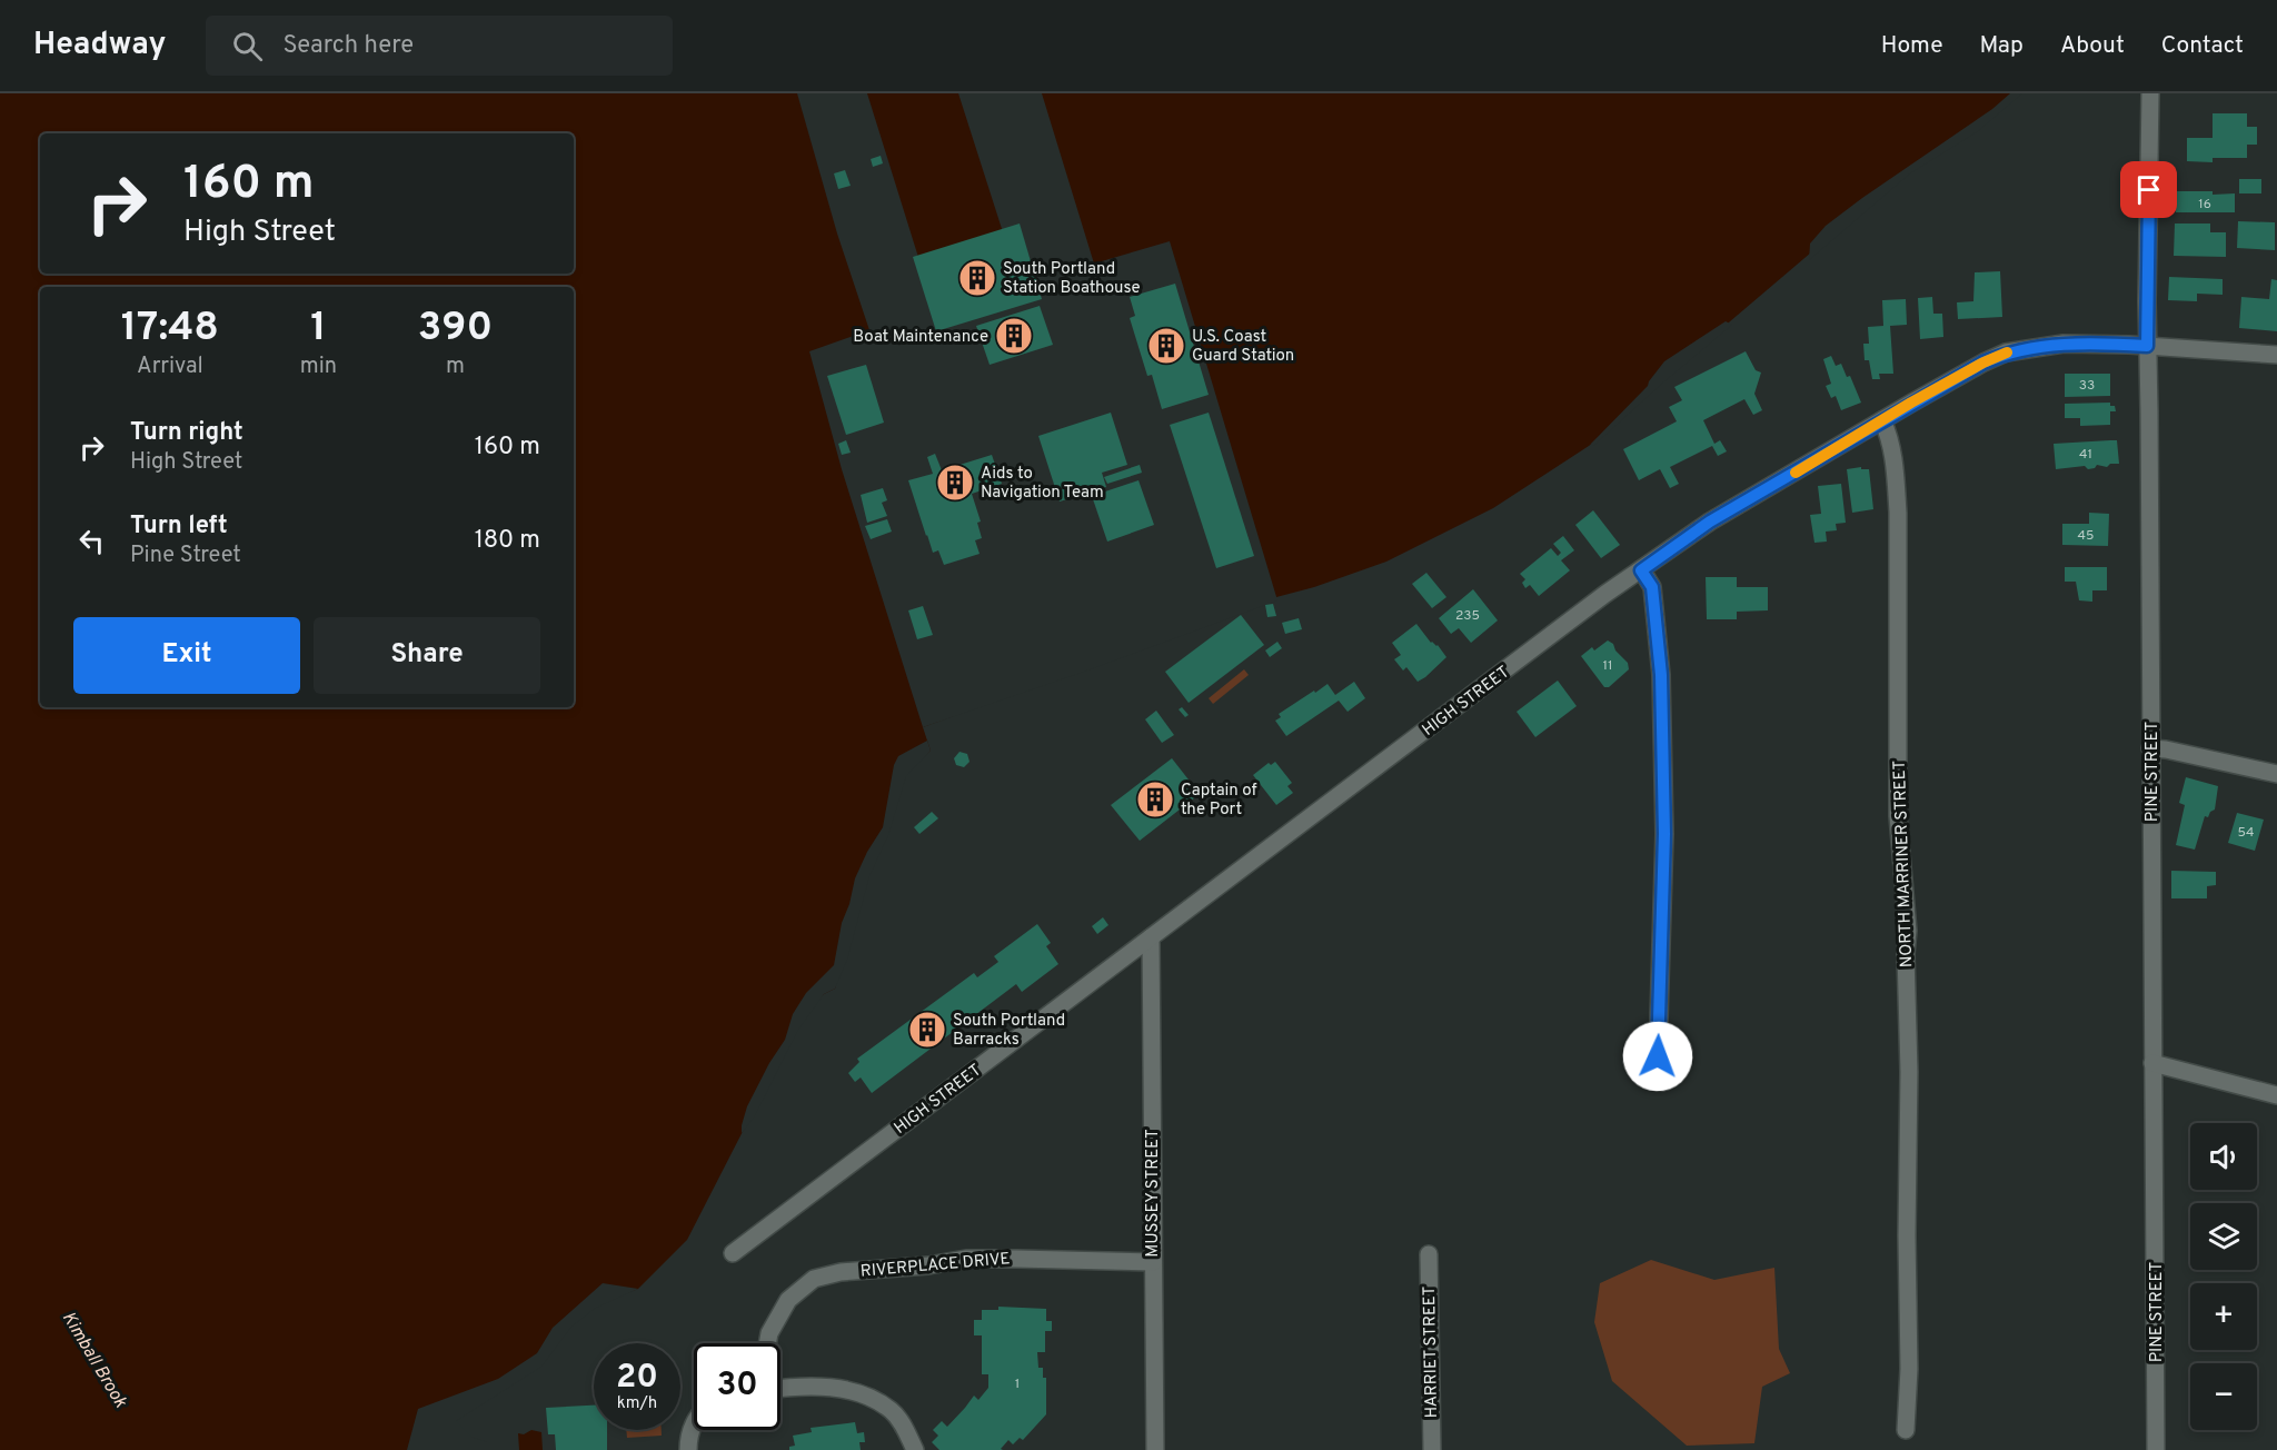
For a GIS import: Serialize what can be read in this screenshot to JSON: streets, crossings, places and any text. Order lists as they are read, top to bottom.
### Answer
{
  "streets": {
    "street": [
      "HIGH STREET",
      "PINE STREET",
      "NORTH MARRINER STREET",
      "MUSSEY STREET",
      "RIVERPLACE DRIVE",
      "HARRIET STREET"
    ]
  },
  "crossings": [
    ["HIGH STREET", "PINE STREET"],
    ["HIGH STREET", "NORTH MARRINER STREET"],
    ["HIGH STREET", "MUSSEY STREET"],
    ["MUSSEY STREET", "RIVERPLACE DRIVE"]
  ],
  "water": ["Kimball Brook"],
  "places": {
    "building": [
      "South Portland Station Boathouse",
      "Boat Maintenance",
      "U.S. Coast Guard Station",
      "Aids to Navigation Team",
      "Captain of the Port",
      "South Portland Barracks"
    ]
  },
  "house_numbers": [
    "16",
    "33",
    "41",
    "45",
    "235",
    "11",
    "54",
    "1"
  ],
  "page": {
    "header": "Headway",
    "search": "Search here",
    "nav": [
      "Home",
      "Map",
      "About",
      "Contact"
    ],
    "turn": ["160 m", "High Street"],
    "eta": [
      "17:48",
      "Arrival",
      "1",
      "min",
      "390",
      "m"
    ],
    "list": [
      {
        "name": "Turn right",
        "note": "High Street",
        "value": "160 m"
      },
      {
        "name": "Turn left",
        "note": "Pine Street",
        "value": "180 m"
      }
    ],
    "buttons": ["Exit", "Share"],
    "map_buttons": ["+", "−"],
    "speed": "20 km/h",
    "limit": "30"
  }
}
